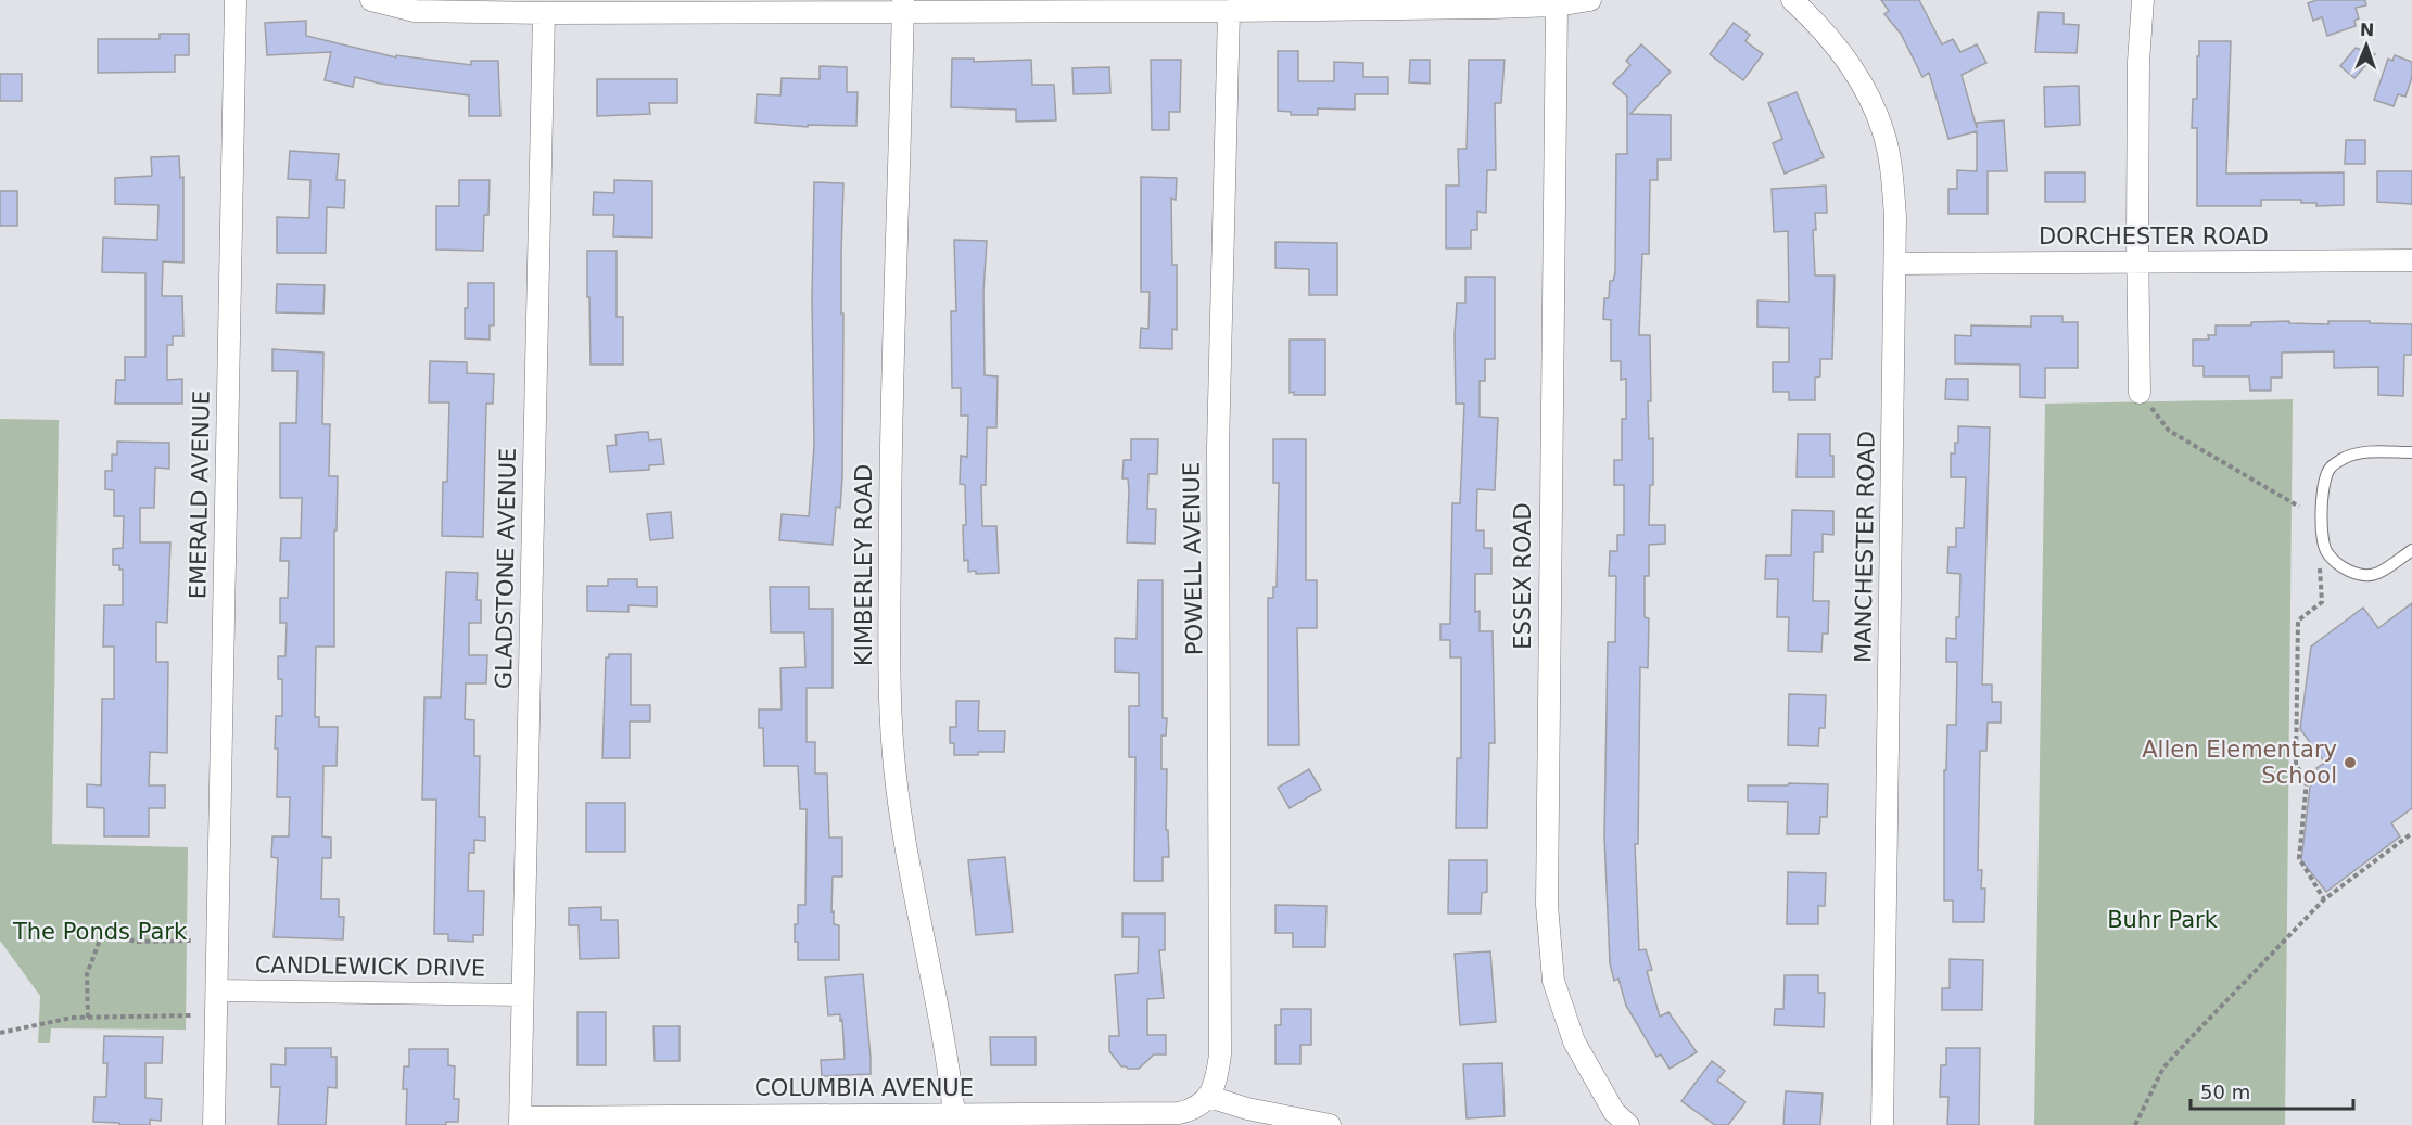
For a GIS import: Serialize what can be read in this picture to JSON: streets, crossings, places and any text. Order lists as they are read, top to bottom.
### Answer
{
  "streets": {
    "street": [
      "DORCHESTER ROAD",
      "EMERALD AVENUE",
      "MANCHESTER ROAD",
      "POWELL AVENUE",
      "KIMBERLEY ROAD",
      "GLADSTONE AVENUE",
      "ESSEX ROAD",
      "CANDLEWICK DRIVE",
      "COLUMBIA AVENUE"
    ]
  },
  "crossings": [
    ["DORCHESTER ROAD", "MANCHESTER ROAD"],
    ["EMERALD AVENUE", "CANDLEWICK DRIVE"],
    ["POWELL AVENUE", "COLUMBIA AVENUE"],
    ["KIMBERLEY ROAD", "COLUMBIA AVENUE"],
    ["GLADSTONE AVENUE", "CANDLEWICK DRIVE"],
    ["GLADSTONE AVENUE", "COLUMBIA AVENUE"]
  ],
  "parks": ["Buhr Park", "The Ponds Park"],
  "places": ["Allen Elementary School"],
  "scale_bar": "50 m",
  "north": "top"
}
